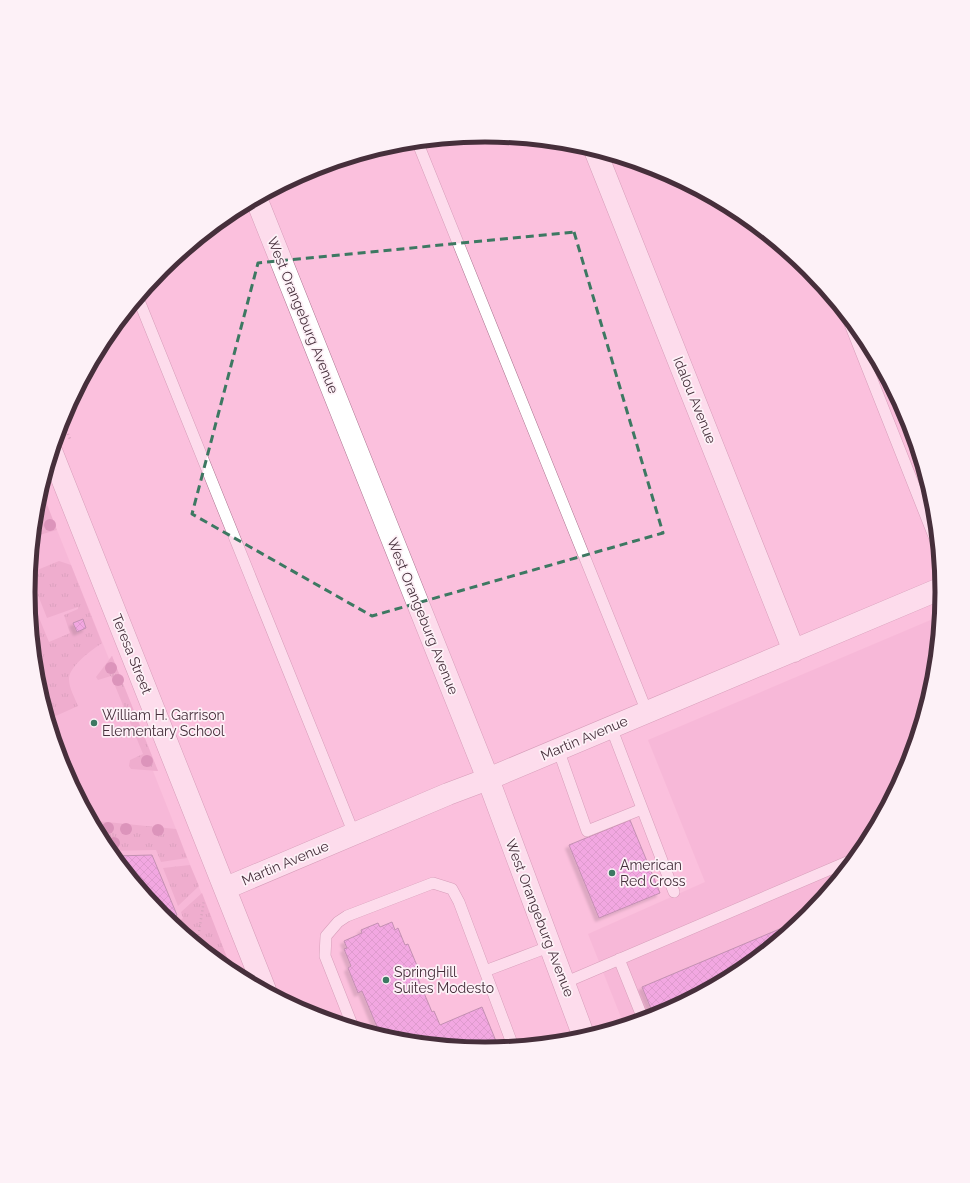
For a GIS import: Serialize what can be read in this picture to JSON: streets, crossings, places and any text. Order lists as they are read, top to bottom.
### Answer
{
  "streets": {
    "street": [
      "West Orangeburg Avenue",
      "Idalou Avenue",
      "Teresa Street",
      "Martin Avenue"
    ]
  },
  "crossings": [
    ["West Orangeburg Avenue", "Martin Avenue"],
    ["Idalou Avenue", "Martin Avenue"],
    ["Teresa Street", "Martin Avenue"]
  ],
  "places": ["William H. Garrison Elementary School", "American Red Cross", "SpringHill Suites Modesto"]
}
